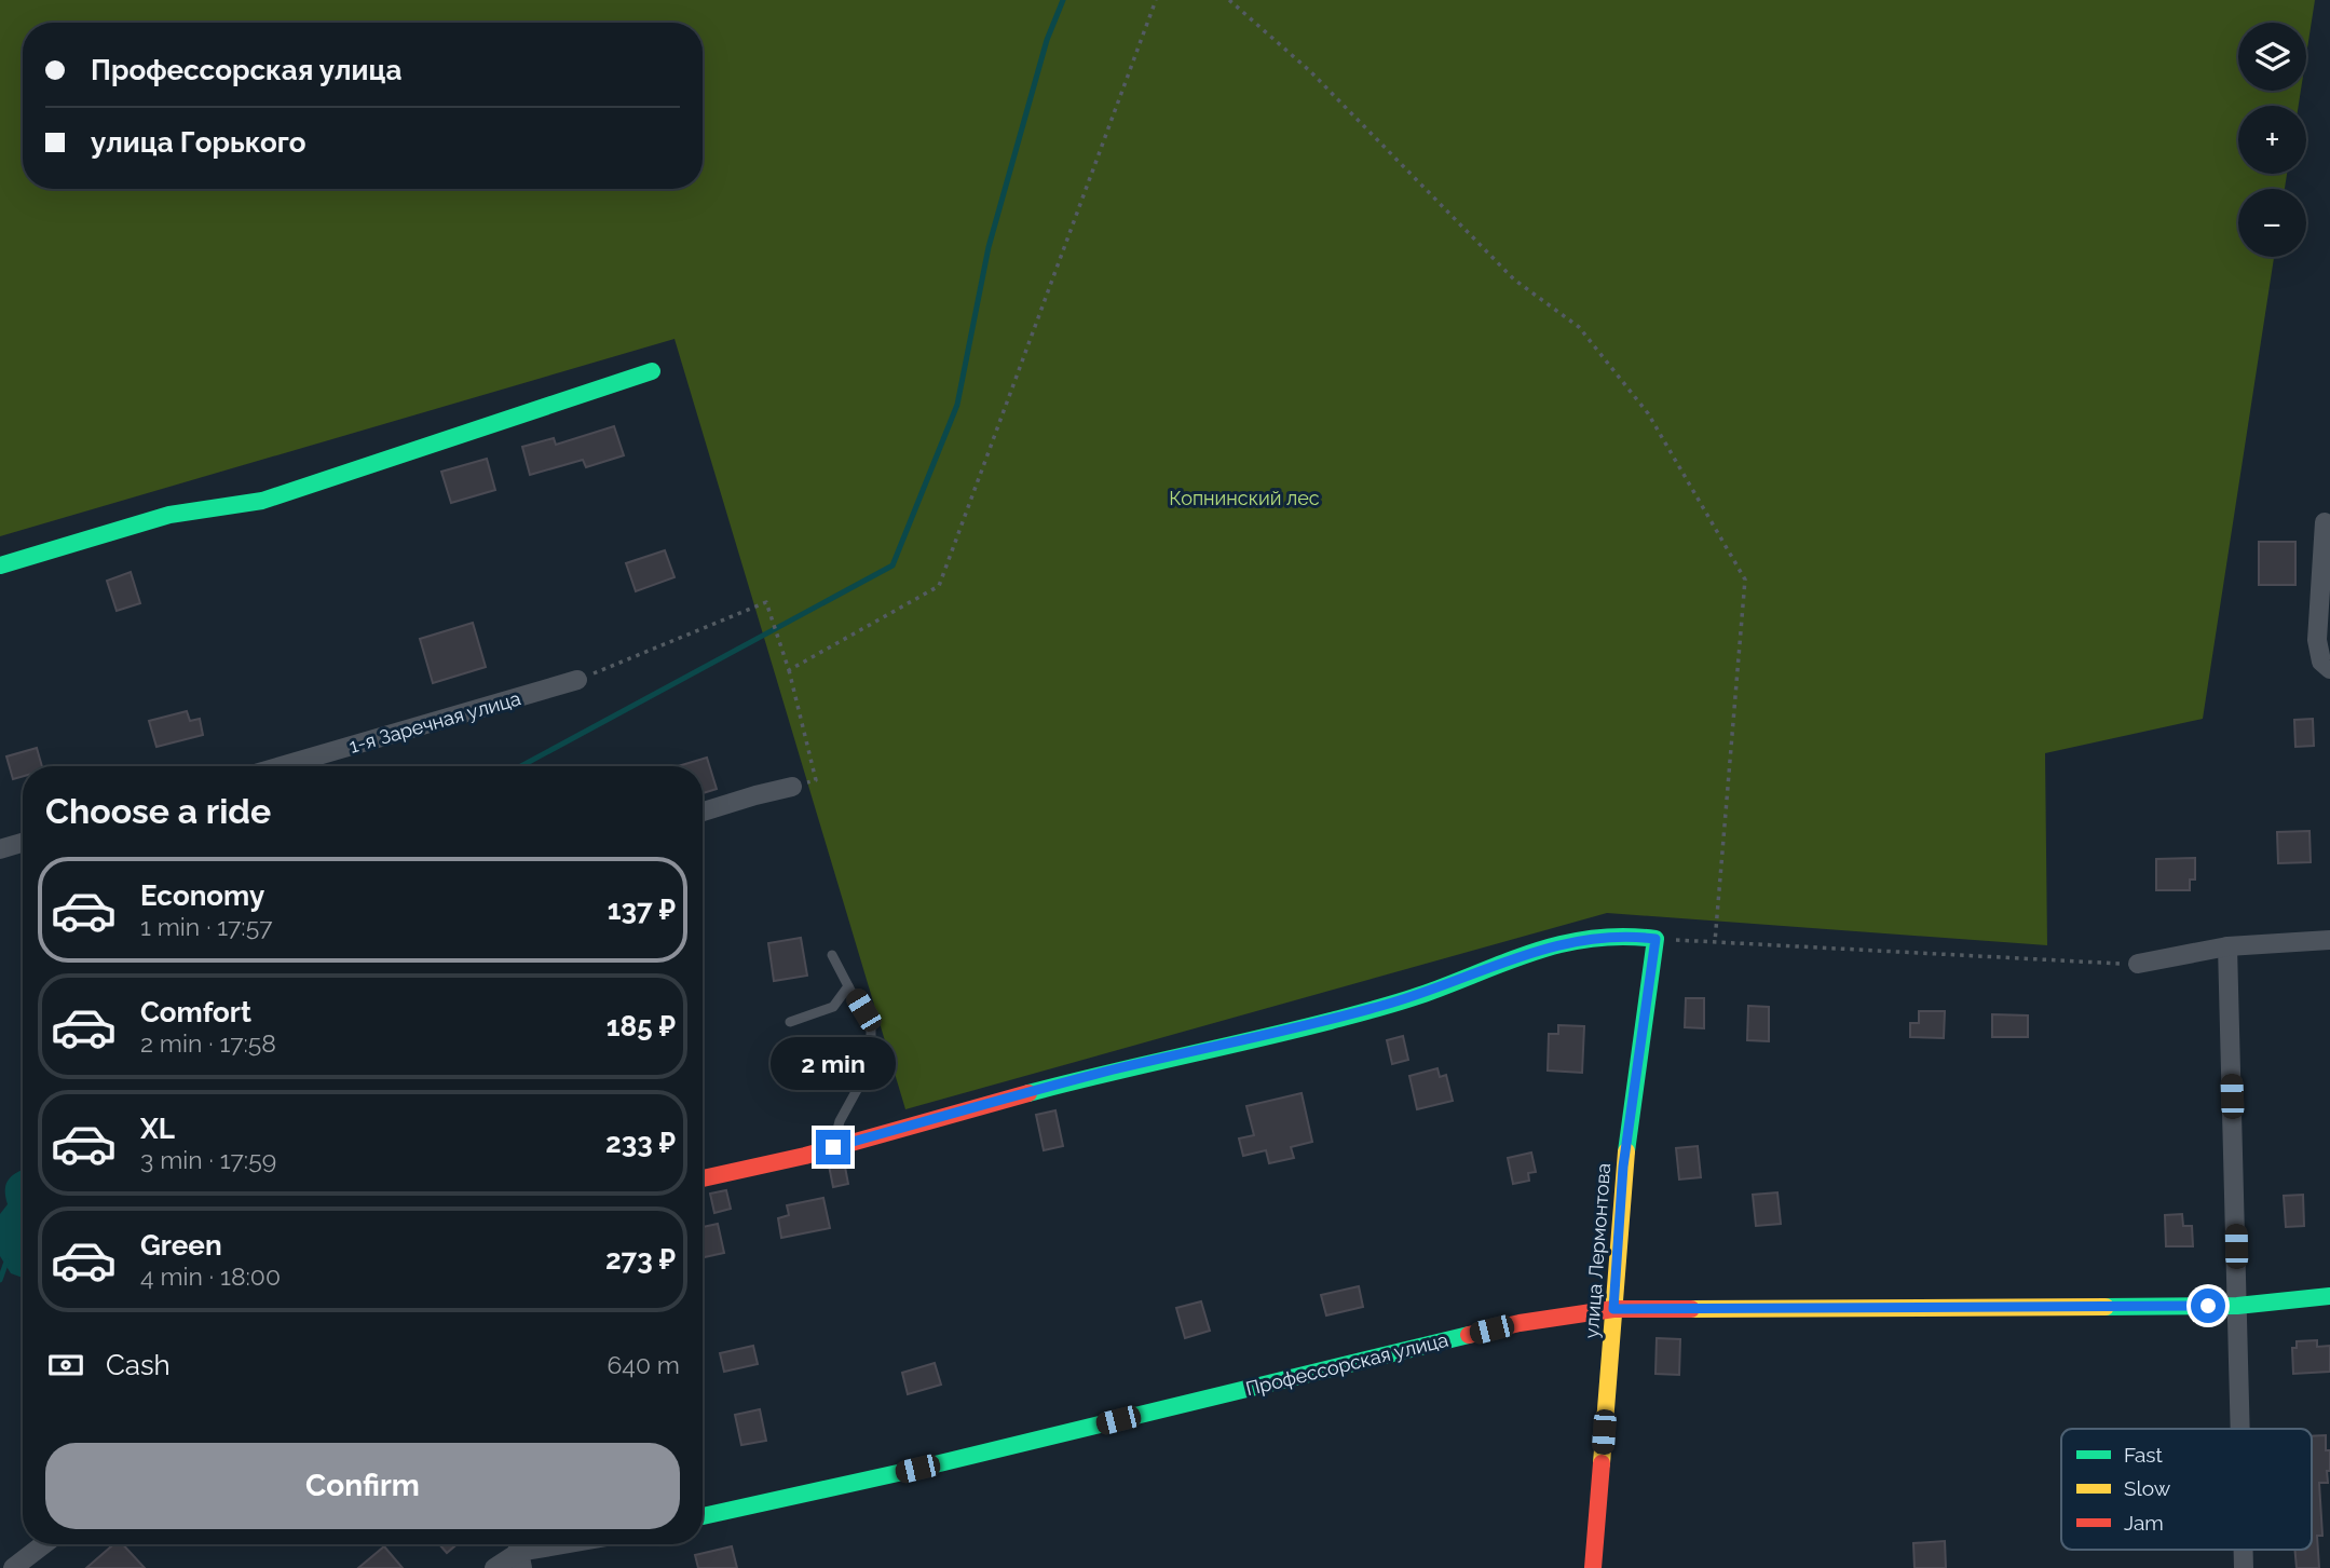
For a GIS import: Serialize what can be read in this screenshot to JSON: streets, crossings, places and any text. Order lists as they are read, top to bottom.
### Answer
{
  "streets": {
    "street": ["1-я Заречная улица", "улица Лермонтова", "Профессорская улица"]
  },
  "crossings": [
    ["улица Лермонтова", "Профессорская улица"]
  ],
  "parks": ["Копнинский лес"],
  "legend": ["Fast", "Slow", "Jam"],
  "page": {
    "map_buttons": ["+", "−"],
    "banner": ["Профессорская улица", "улица Горького"],
    "heading": "Choose a ride",
    "list": [
      {
        "name": "Economy",
        "note": "1 min · 17:57",
        "value": "137 ₽"
      },
      {
        "name": "Comfort",
        "note": "2 min · 17:58",
        "value": "185 ₽"
      },
      {
        "name": "XL",
        "note": "3 min · 17:59",
        "value": "233 ₽"
      },
      {
        "name": "Green",
        "note": "4 min · 18:00",
        "value": "273 ₽"
      }
    ],
    "bubble": "2 min",
    "pay": ["Cash", "640 m"],
    "buttons": "Confirm"
  }
}
